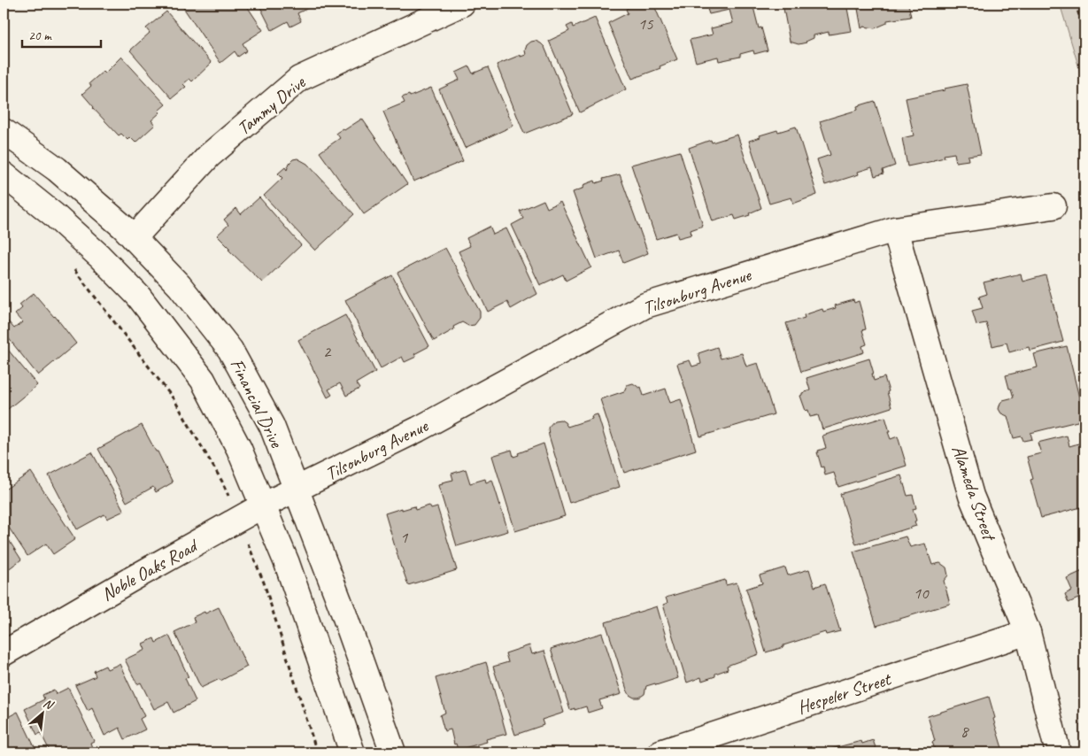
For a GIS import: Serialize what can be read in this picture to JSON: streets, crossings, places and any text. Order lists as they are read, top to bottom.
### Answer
{
  "streets": {
    "street": [
      "Tammy Drive",
      "Tilsonburg Avenue",
      "Financial Drive",
      "Alameda Street",
      "Noble Oaks Road",
      "Hespeler Street"
    ]
  },
  "crossings": [
    ["Tammy Drive", "Financial Drive"],
    ["Tilsonburg Avenue", "Financial Drive"],
    ["Tilsonburg Avenue", "Alameda Street"],
    ["Tilsonburg Avenue", "Noble Oaks Road"],
    ["Financial Drive", "Noble Oaks Road"],
    ["Alameda Street", "Hespeler Street"]
  ],
  "house_numbers": [
    "15",
    "2",
    "1",
    "10",
    "8"
  ],
  "scale_bar": "20 m",
  "north": "top right"
}
